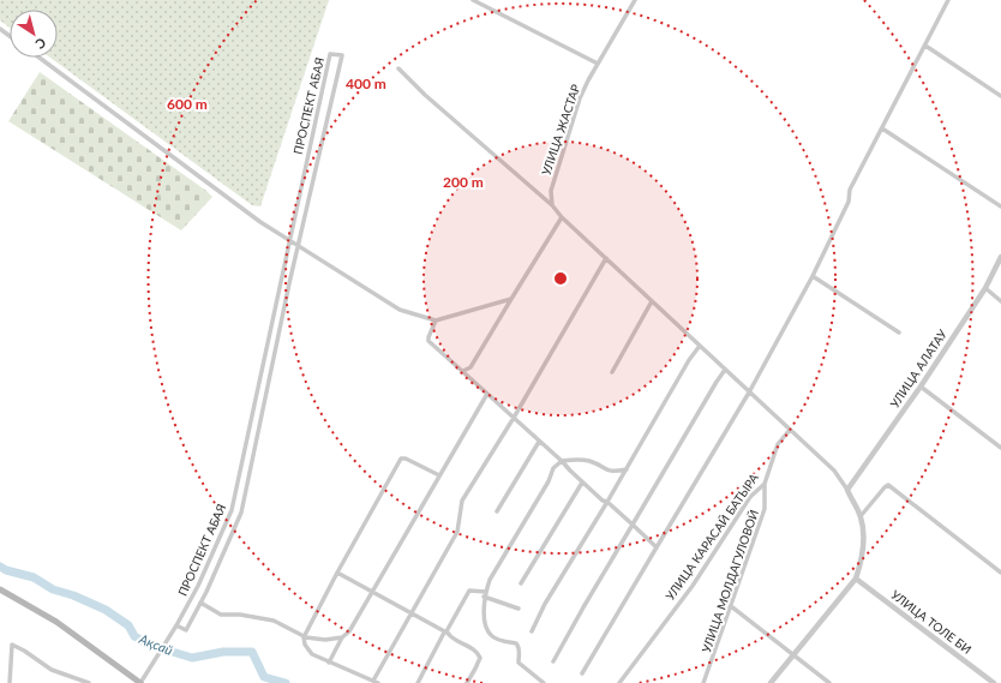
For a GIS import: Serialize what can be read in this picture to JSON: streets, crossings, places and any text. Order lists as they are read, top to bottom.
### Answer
{
  "streets": {
    "street": [
      "ПРОСПЕКТ АБАЯ",
      "УЛИЦА ЖАСТАР",
      "УЛИЦА АЛАТАУ",
      "УЛИЦА КАРАСАЙ БАТЫРА",
      "УЛИЦА МОЛДАГУЛОВОЙ",
      "УЛИЦА ТОЛЕ БИ"
    ]
  },
  "crossings": [
    ["УЛИЦА КАРАСАЙ БАТЫРА", "УЛИЦА МОЛДАГУЛОВОЙ"]
  ],
  "water": ["Ақсай"],
  "north": "bottom right",
  "rings": ["400 m", "600 m", "200 m"]
}
